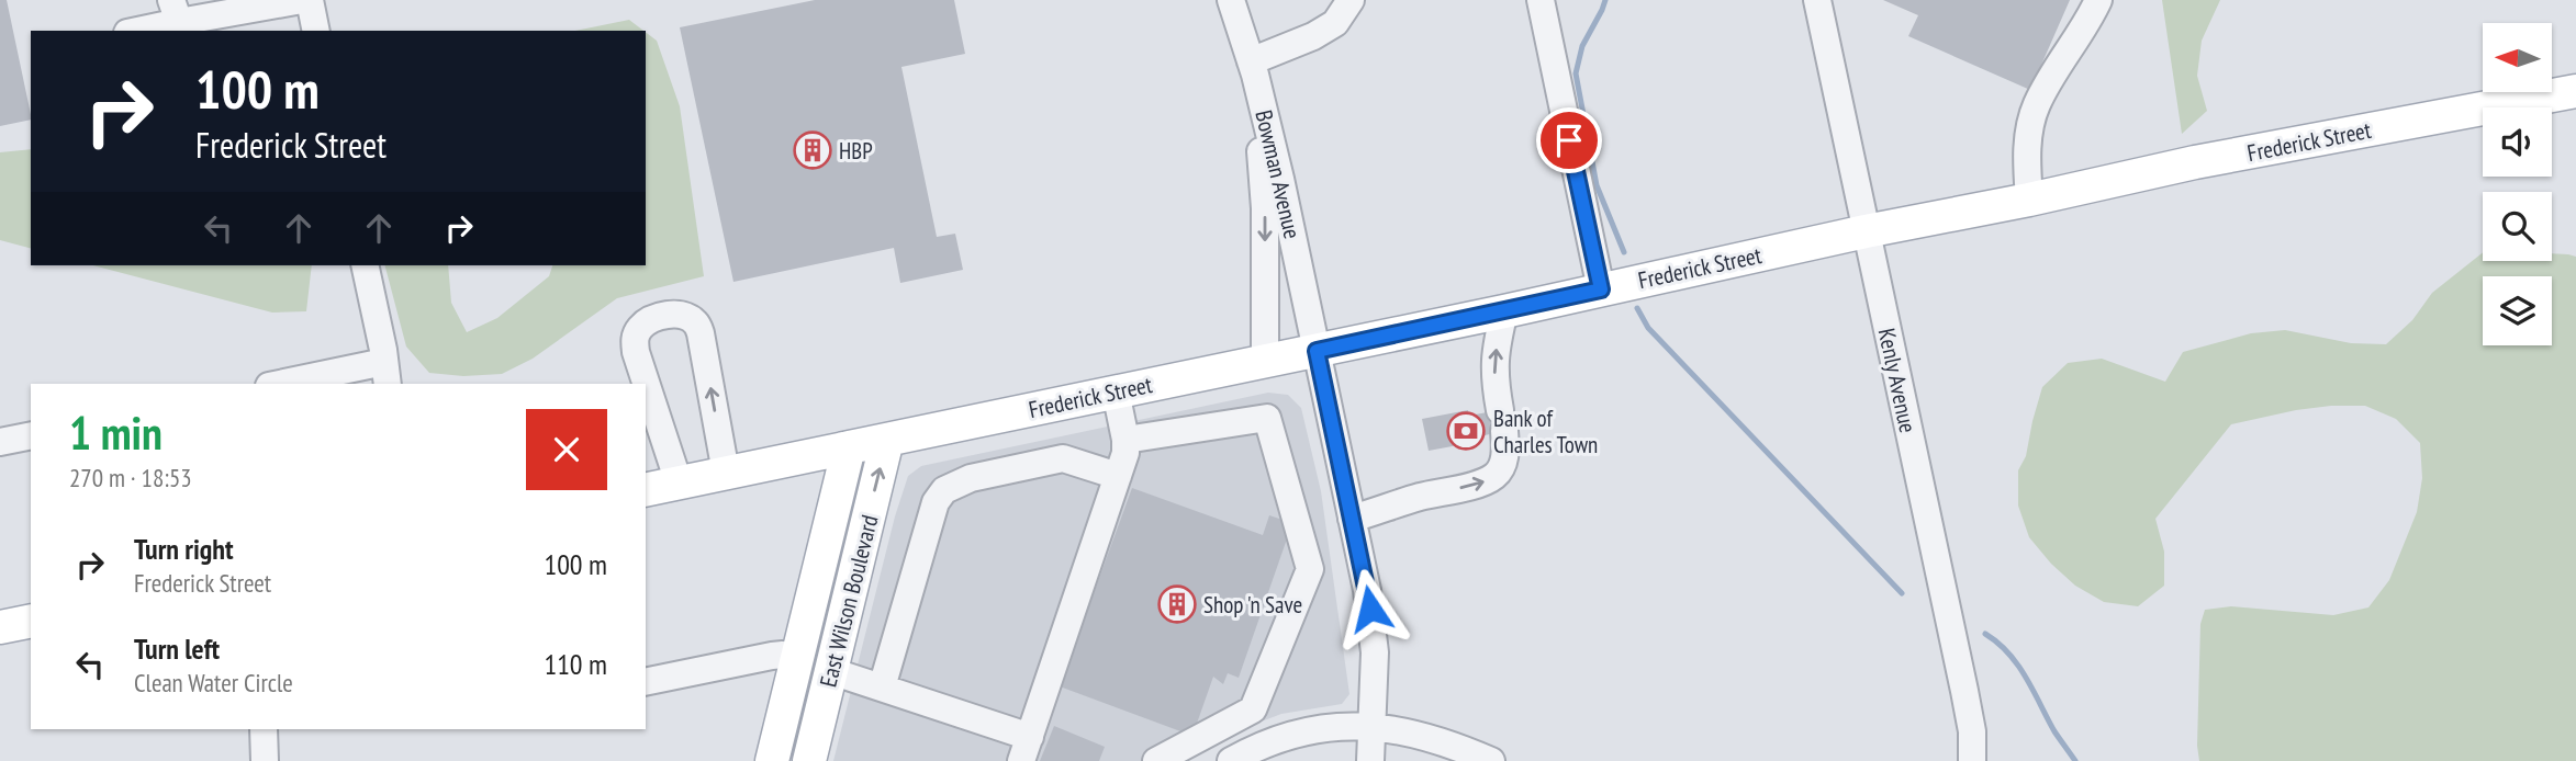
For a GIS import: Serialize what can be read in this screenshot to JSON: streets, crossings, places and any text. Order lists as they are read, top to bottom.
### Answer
{
  "streets": {
    "main road": ["Frederick Street", "East Wilson Boulevard"],
    "street": ["Bowman Avenue", "Kenly Avenue"]
  },
  "crossings": [
    ["Frederick Street", "Bowman Avenue"],
    ["Frederick Street", "Kenly Avenue"],
    ["Frederick Street", "East Wilson Boulevard"]
  ],
  "places": {
    "building": ["HBP", "Shop 'n Save"],
    "bank": ["Bank of Charles Town"]
  },
  "north": "left",
  "page": {
    "turn": ["100 m", "Frederick Street"],
    "heading": ["1 min", "270 m · 18:53"],
    "list": [
      {
        "name": "Turn right",
        "note": "Frederick Street",
        "value": "100 m"
      },
      {
        "name": "Turn left",
        "note": "Clean Water Circle",
        "value": "110 m"
      }
    ]
  }
}
